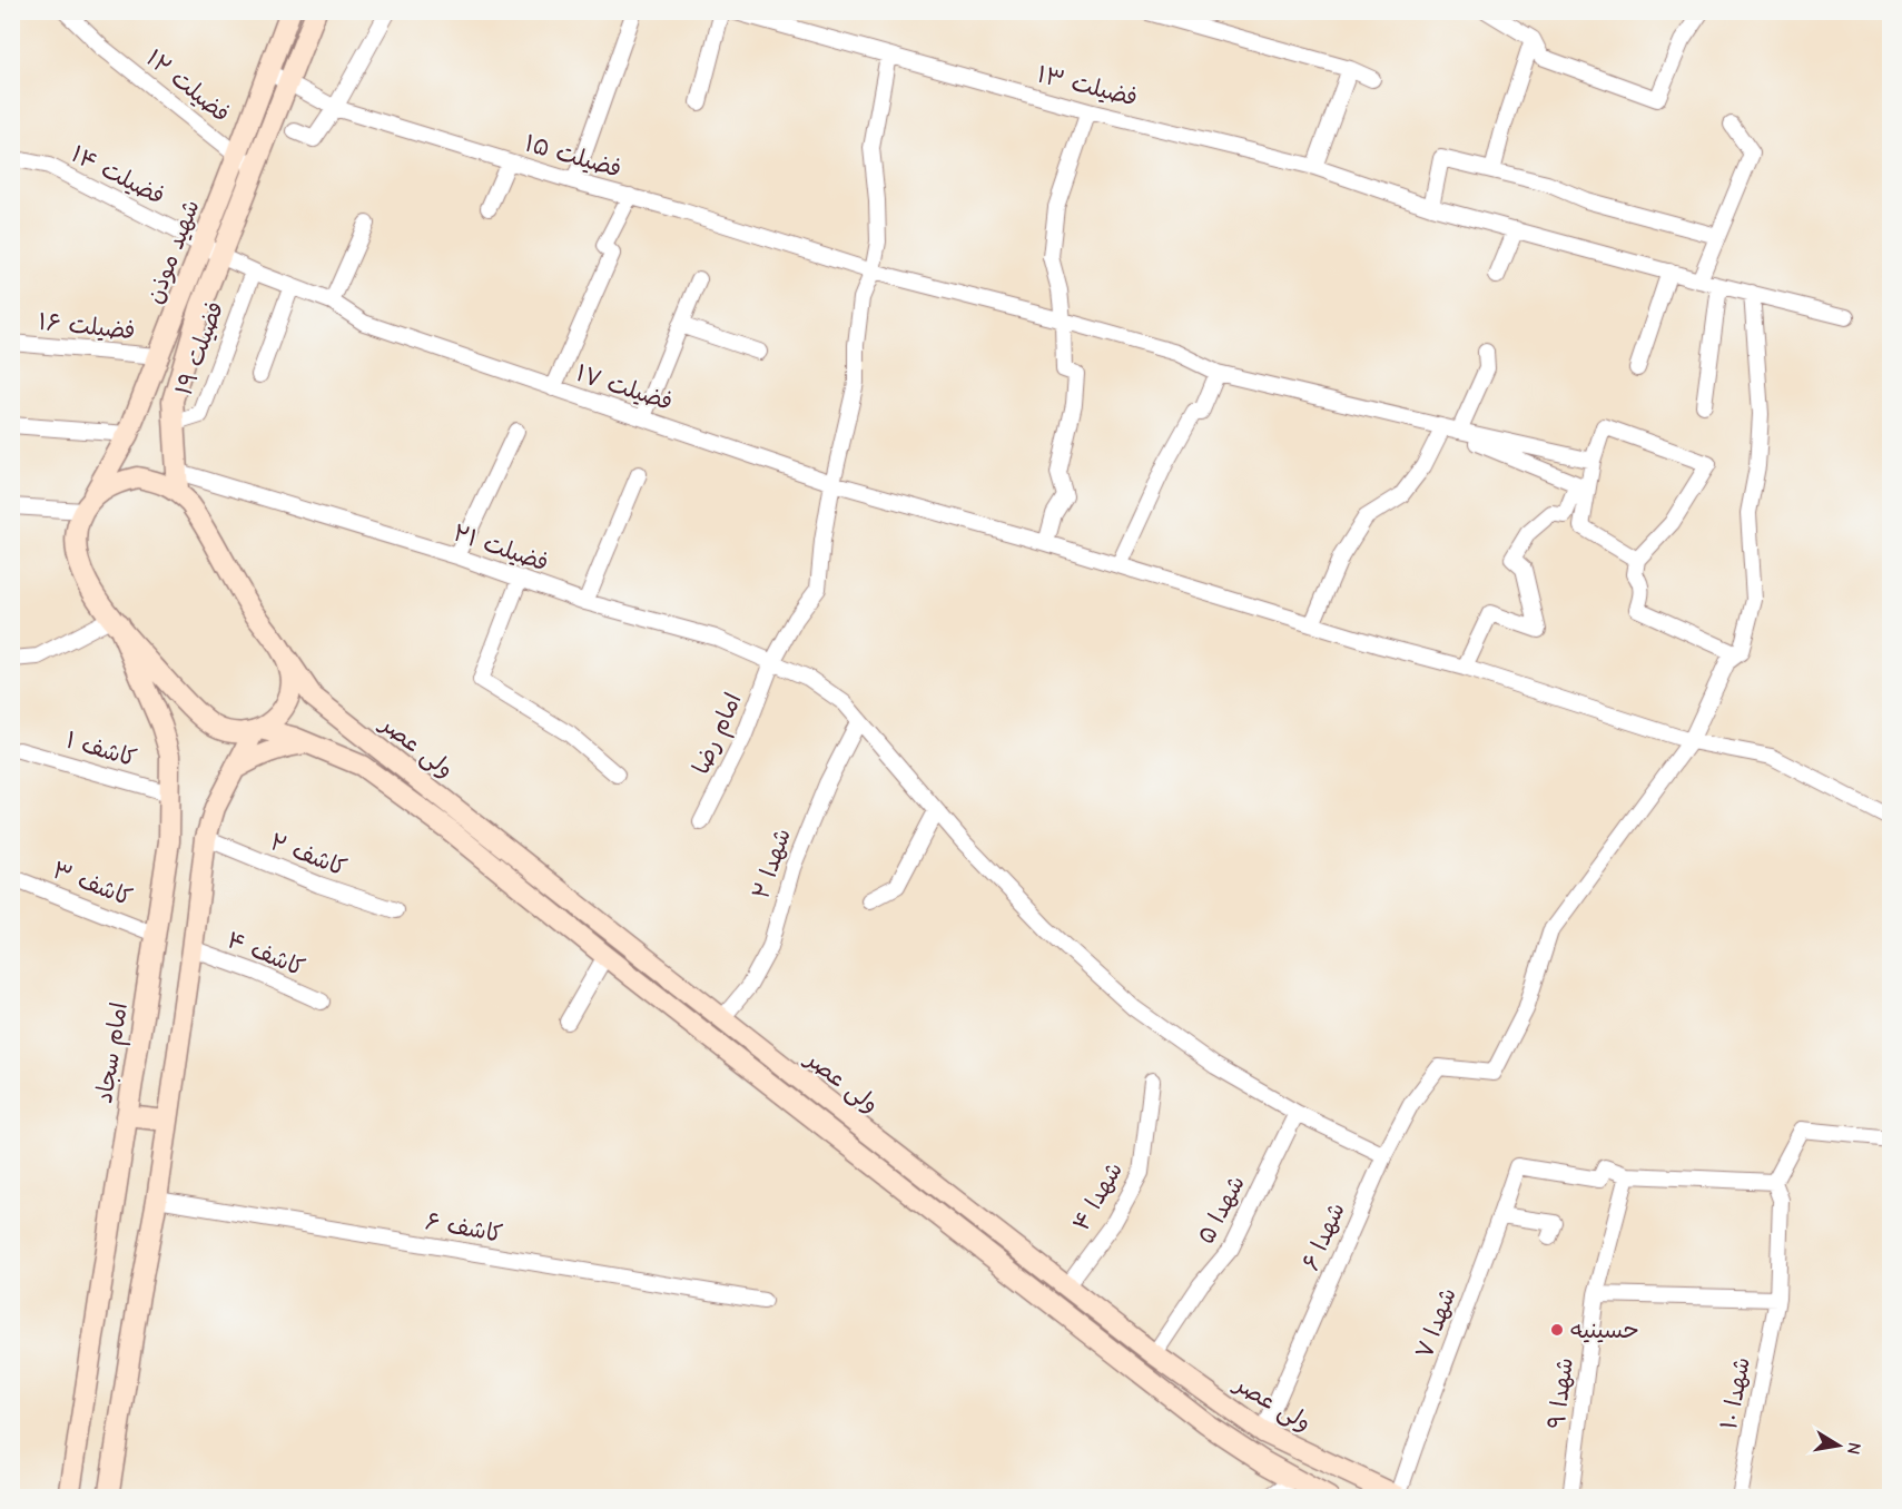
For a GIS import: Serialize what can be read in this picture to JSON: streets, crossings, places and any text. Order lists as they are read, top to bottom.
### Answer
{
  "streets": {
    "main road": ["شهید موذن", "ولی عصر", "امام سجاد"],
    "street": [
      "فضیلت ۱۲",
      "فضیلت ۱۳",
      "فضیلت ۱۵",
      "فضیلت ۱۴",
      "فضیلت ۱۶",
      "فضیلت ۱۹",
      "فضیلت ۱۷",
      "فضیلت ۲۱",
      "امام رضا",
      "کاشف ۱",
      "کاشف ۲",
      "شهدا ۲",
      "کاشف ۳",
      "کاشف ۴",
      "شهدا ۴",
      "شهدا ۵",
      "کاشف ۶",
      "شهدا ۶",
      "شهدا ۷",
      "شهدا ۹",
      "شهدا ۱۰"
    ]
  },
  "crossings": [
    ["فضیلت ۱۲", "شهید موذن"],
    ["فضیلت ۱۳", "امام رضا"],
    ["فضیلت ۱۵", "شهید موذن"],
    ["فضیلت ۱۵", "امام رضا"],
    ["فضیلت ۱۴", "شهید موذن"],
    ["فضیلت ۱۴", "فضیلت ۱۷"],
    ["شهید موذن", "فضیلت ۱۶"],
    ["شهید موذن", "فضیلت ۱۹"],
    ["شهید موذن", "فضیلت ۱۷"],
    ["شهید موذن", "فضیلت ۲۱"],
    ["شهید موذن", "ولی عصر"],
    ["شهید موذن", "امام سجاد"],
    ["فضیلت ۱۹", "فضیلت ۱۷"],
    ["فضیلت ۱۷", "امام رضا"],
    ["فضیلت ۱۷", "شهدا ۶"],
    ["فضیلت ۲۱", "امام رضا"],
    ["فضیلت ۲۱", "شهدا ۲"],
    ["فضیلت ۲۱", "شهدا ۵"],
    ["فضیلت ۲۱", "شهدا ۶"],
    ["ولی عصر", "شهدا ۲"],
    ["ولی عصر", "امام سجاد"],
    ["ولی عصر", "شهدا ۴"],
    ["ولی عصر", "شهدا ۵"],
    ["ولی عصر", "شهدا ۶"],
    ["ولی عصر", "شهدا ۷"],
    ["کاشف ۱", "امام سجاد"],
    ["کاشف ۳", "امام سجاد"],
    ["شهدا ۷", "شهدا ۹"]
  ],
  "places": ["حسینیه"],
  "north": "right"
}
